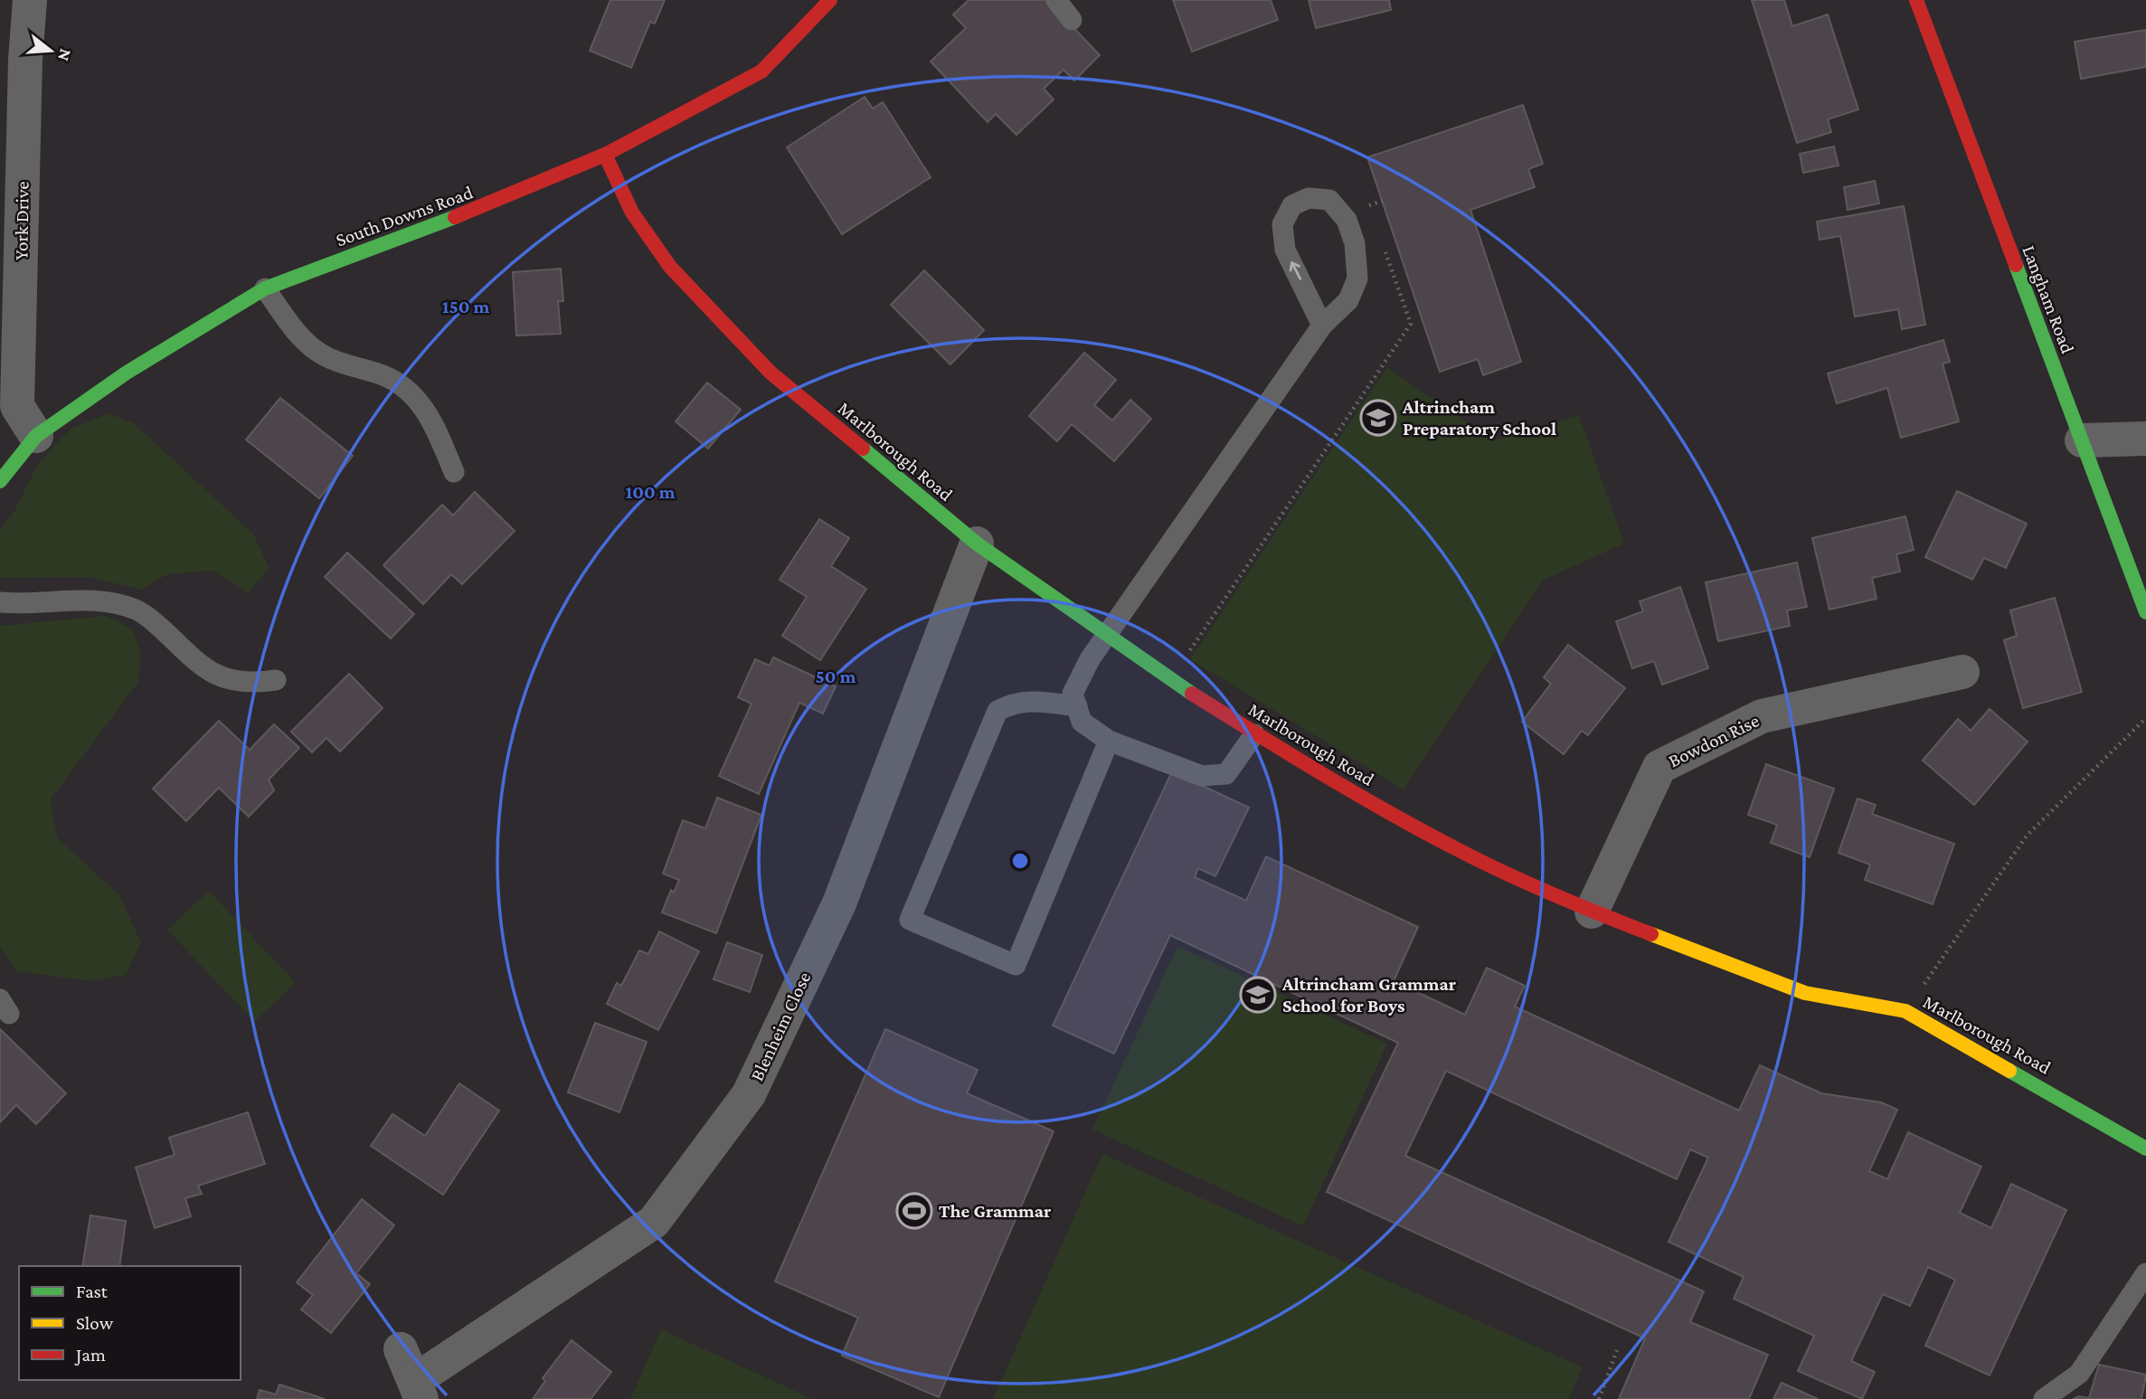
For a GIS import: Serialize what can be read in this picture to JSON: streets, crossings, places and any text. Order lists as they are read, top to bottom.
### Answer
{
  "streets": {
    "street": [
      "South Downs Road",
      "York Drive",
      "Langham Road",
      "Marlborough Road",
      "Bowdon Rise",
      "Blenheim Close"
    ]
  },
  "crossings": [
    ["South Downs Road", "York Drive"],
    ["South Downs Road", "Marlborough Road"],
    ["Marlborough Road", "Bowdon Rise"],
    ["Marlborough Road", "Blenheim Close"]
  ],
  "places": {
    "school or university": ["Altrincham Preparatory School", "Altrincham Grammar School for Boys"],
    "sports": ["The Grammar"]
  },
  "legend": ["Fast", "Slow", "Jam"],
  "north": "right",
  "rings": ["150 m", "100 m", "50 m"]
}
